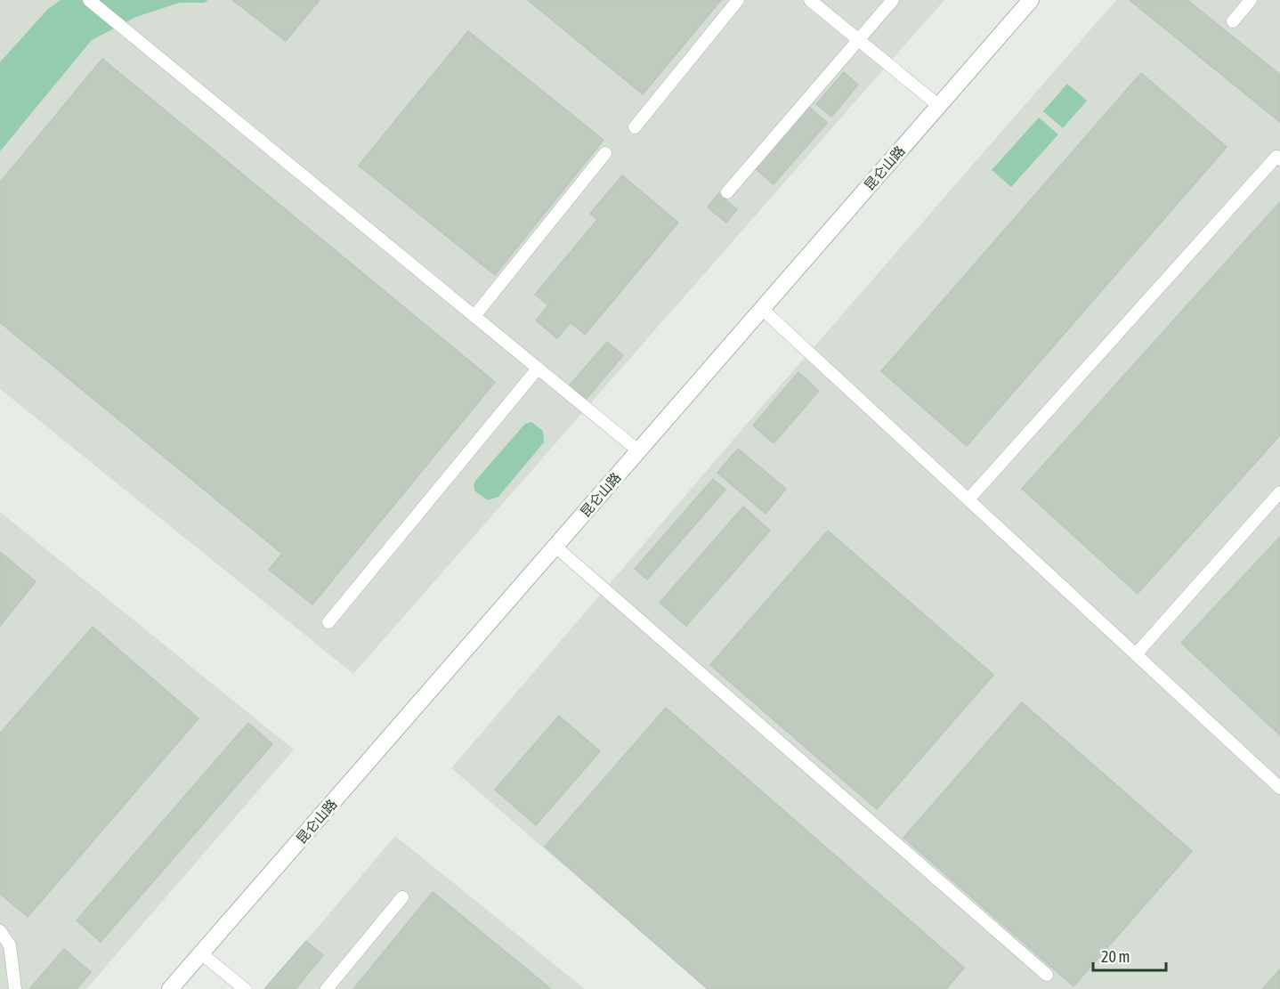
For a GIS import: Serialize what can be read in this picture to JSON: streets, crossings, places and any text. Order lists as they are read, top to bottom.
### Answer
{
  "streets": {
    "street": ["昆仑山路"]
  },
  "scale_bar": "20 m"
}
